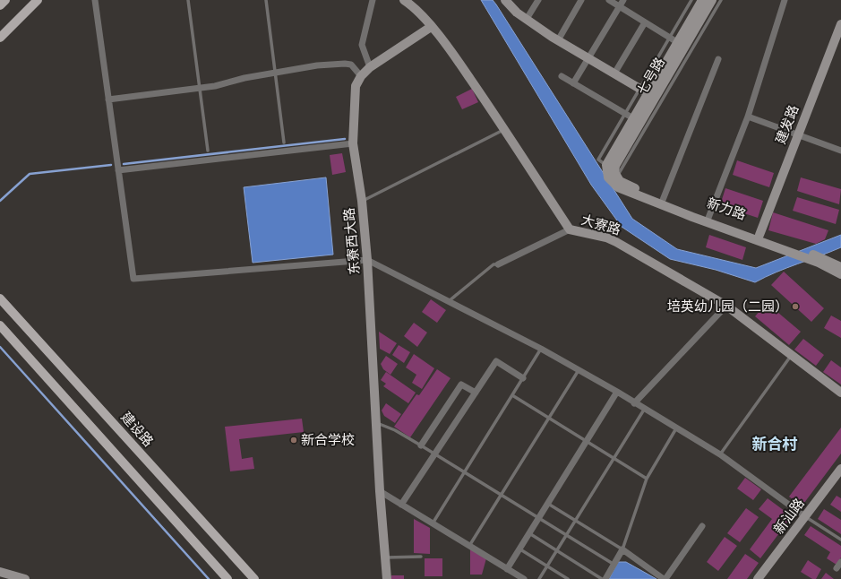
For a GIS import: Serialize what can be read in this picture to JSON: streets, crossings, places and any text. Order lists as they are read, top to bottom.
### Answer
{
  "streets": {
    "main road": ["建设路"],
    "street": [
      "七号路",
      "建发路",
      "新力路",
      "大寮路",
      "东寮西大路",
      "新汕路"
    ]
  },
  "crossings": [
    ["建发路", "新力路"],
    ["大寮路", "东寮西大路"]
  ],
  "districts": ["新合村"],
  "places": ["培英幼儿园（二园）", "新合学校"]
}
